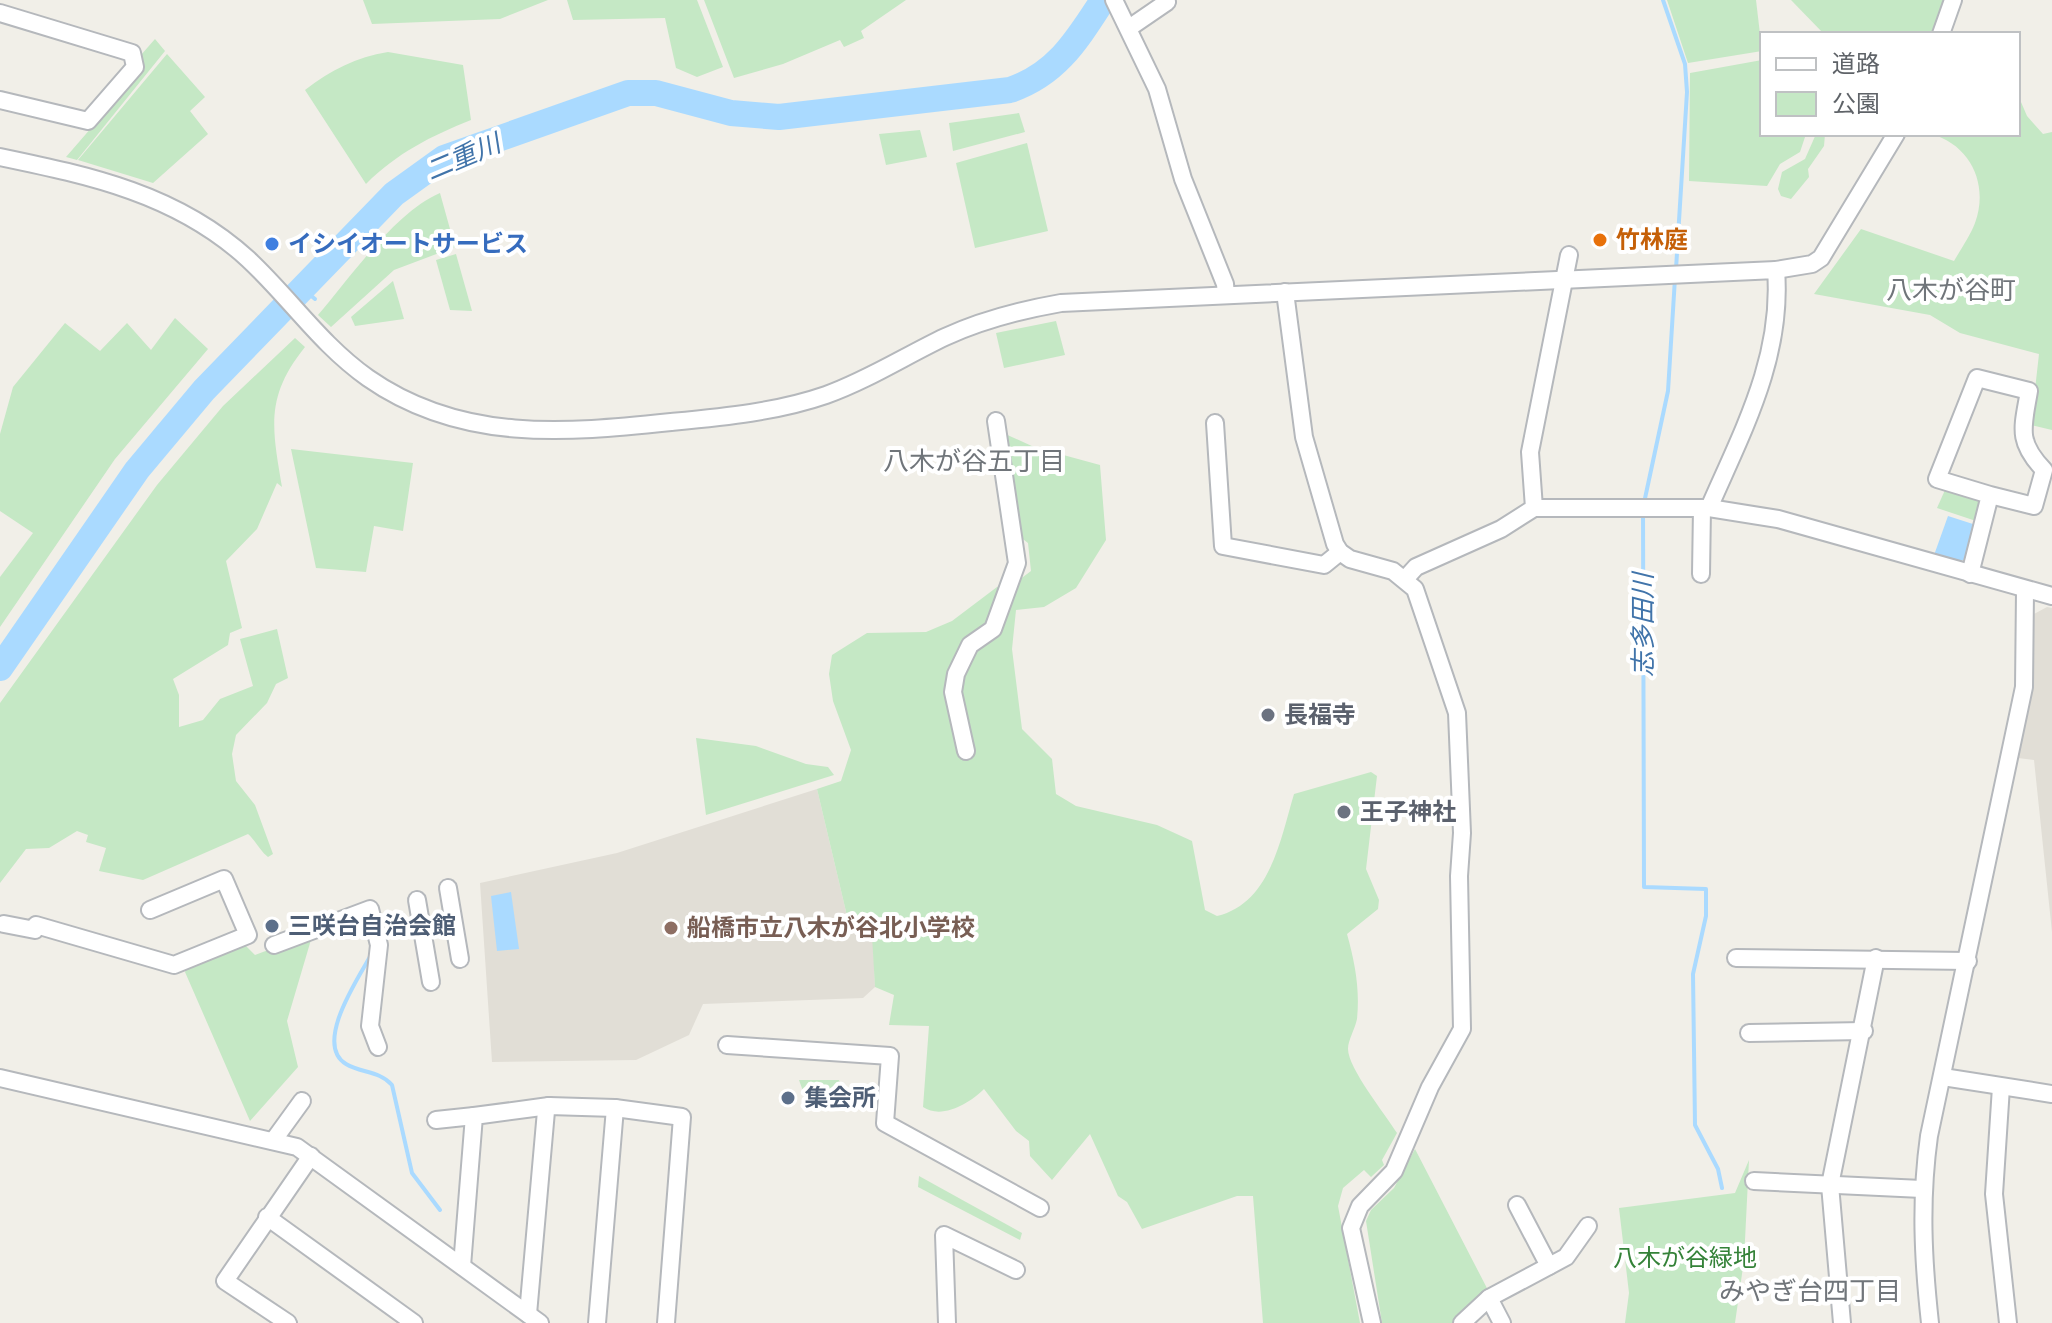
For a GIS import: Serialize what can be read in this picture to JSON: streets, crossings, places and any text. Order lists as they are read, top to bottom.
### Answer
{
  "districts": ["八木が谷町", "八木が谷五丁目", "みやぎ台四丁目"],
  "water": ["二重川", "志多田川"],
  "parks": ["八木が谷緑地"],
  "places": [
    "竹林庭",
    "イシイオートサービス",
    "長福寺",
    "王子神社",
    "三咲台自治会館",
    "船橋市立八木が谷北小学校",
    "集会所"
  ],
  "legend": ["道路", "公園"]
}
